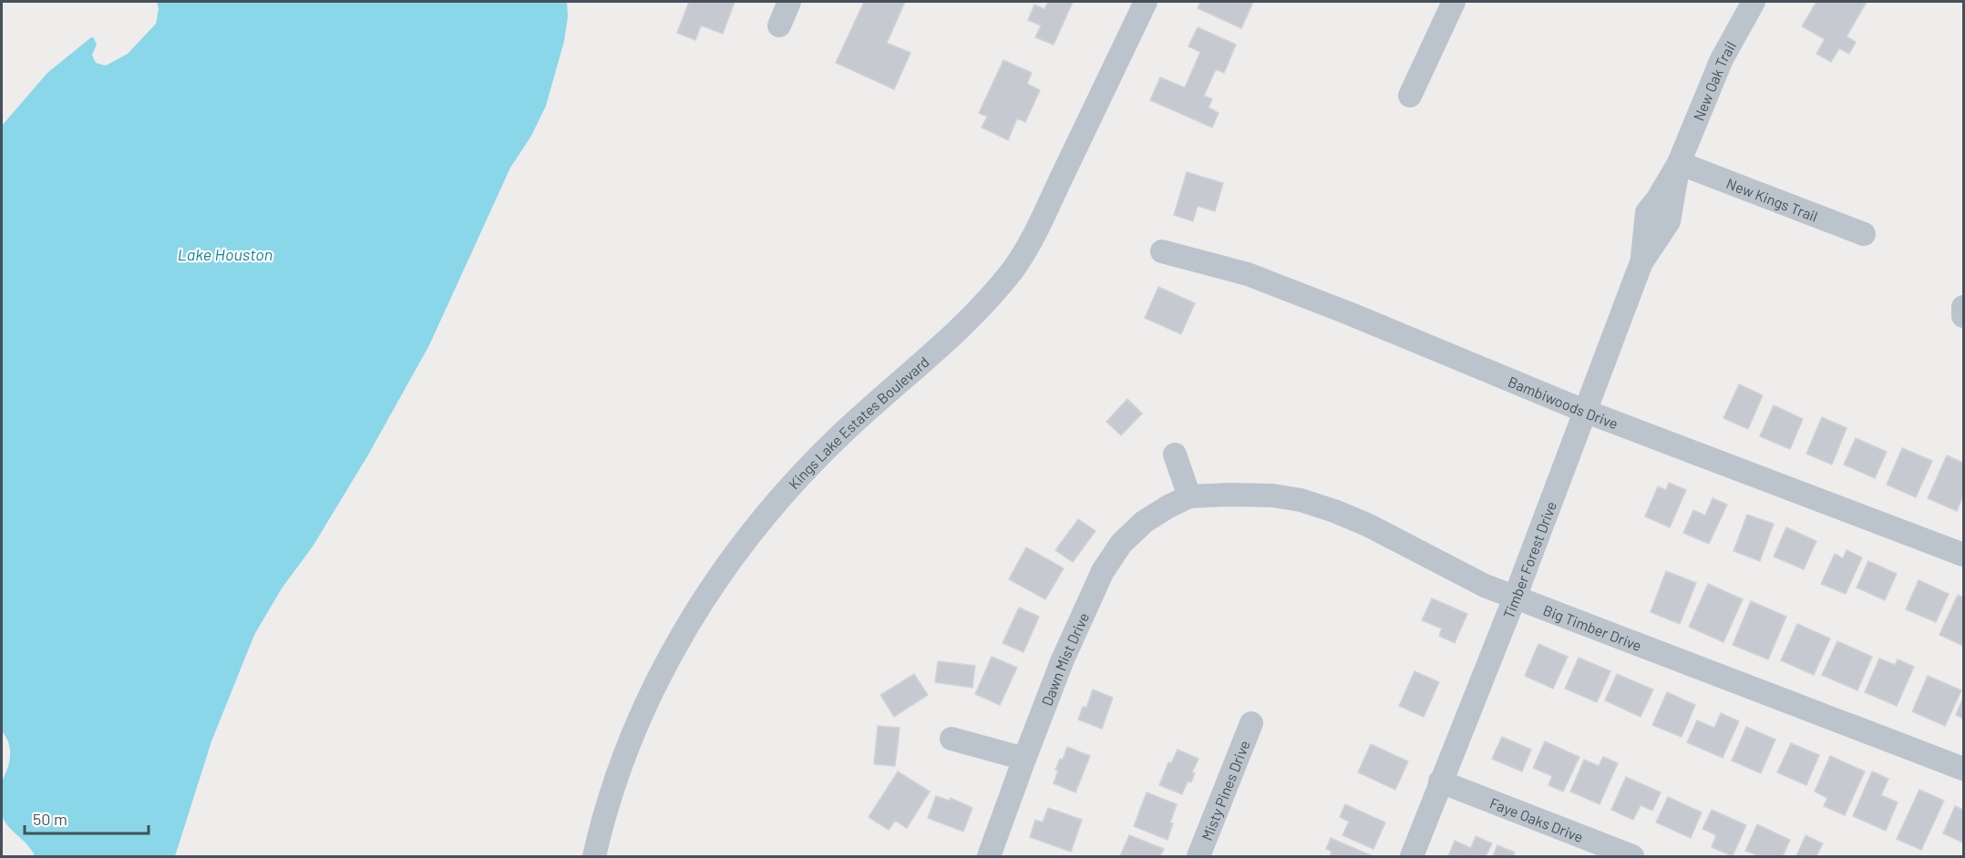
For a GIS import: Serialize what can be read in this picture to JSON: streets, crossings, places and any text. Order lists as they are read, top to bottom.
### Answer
{
  "streets": {
    "street": [
      "New Oak Trail",
      "New Kings Trail",
      "Bambiwoods Drive",
      "Kings Lake Estates Boulevard",
      "Timber Forest Drive",
      "Big Timber Drive",
      "Dawn Mist Drive",
      "Misty Pines Drive",
      "Faye Oaks Drive"
    ]
  },
  "crossings": [
    ["New Oak Trail", "New Kings Trail"],
    ["New Oak Trail", "Timber Forest Drive"],
    ["Bambiwoods Drive", "Timber Forest Drive"],
    ["Timber Forest Drive", "Big Timber Drive"],
    ["Timber Forest Drive", "Faye Oaks Drive"],
    ["Big Timber Drive", "Dawn Mist Drive"]
  ],
  "water": ["Lake Houston"],
  "scale_bar": "50 m"
}
